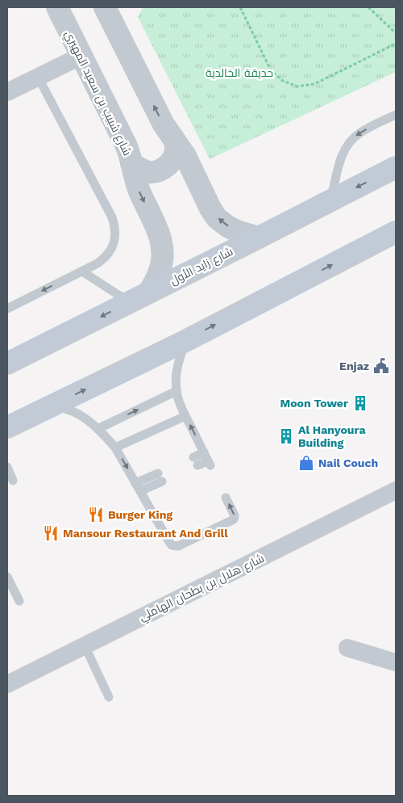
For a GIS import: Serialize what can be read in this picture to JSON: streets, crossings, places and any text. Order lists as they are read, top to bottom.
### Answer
{
  "streets": {
    "main road": ["شارع زايد الأول"],
    "street": ["شارع شبيب بن سعيد المهيري", "شارع هلال بن بطحان الهاملي"]
  },
  "crossings": [
    ["شارع شبيب بن سعيد المهيري", "شارع زايد الأول"]
  ],
  "one_way": ["شارع شبيب بن سعيد المهيري"],
  "parks": ["حديقة الخالدية"],
  "places": {
    "public building": ["Enjaz"],
    "building": ["Moon Tower", "Al Hanyoura Building"],
    "shop": ["Nail Couch"],
    "restaurant": ["Burger King", "Mansour Restaurant And Grill"]
  }
}
